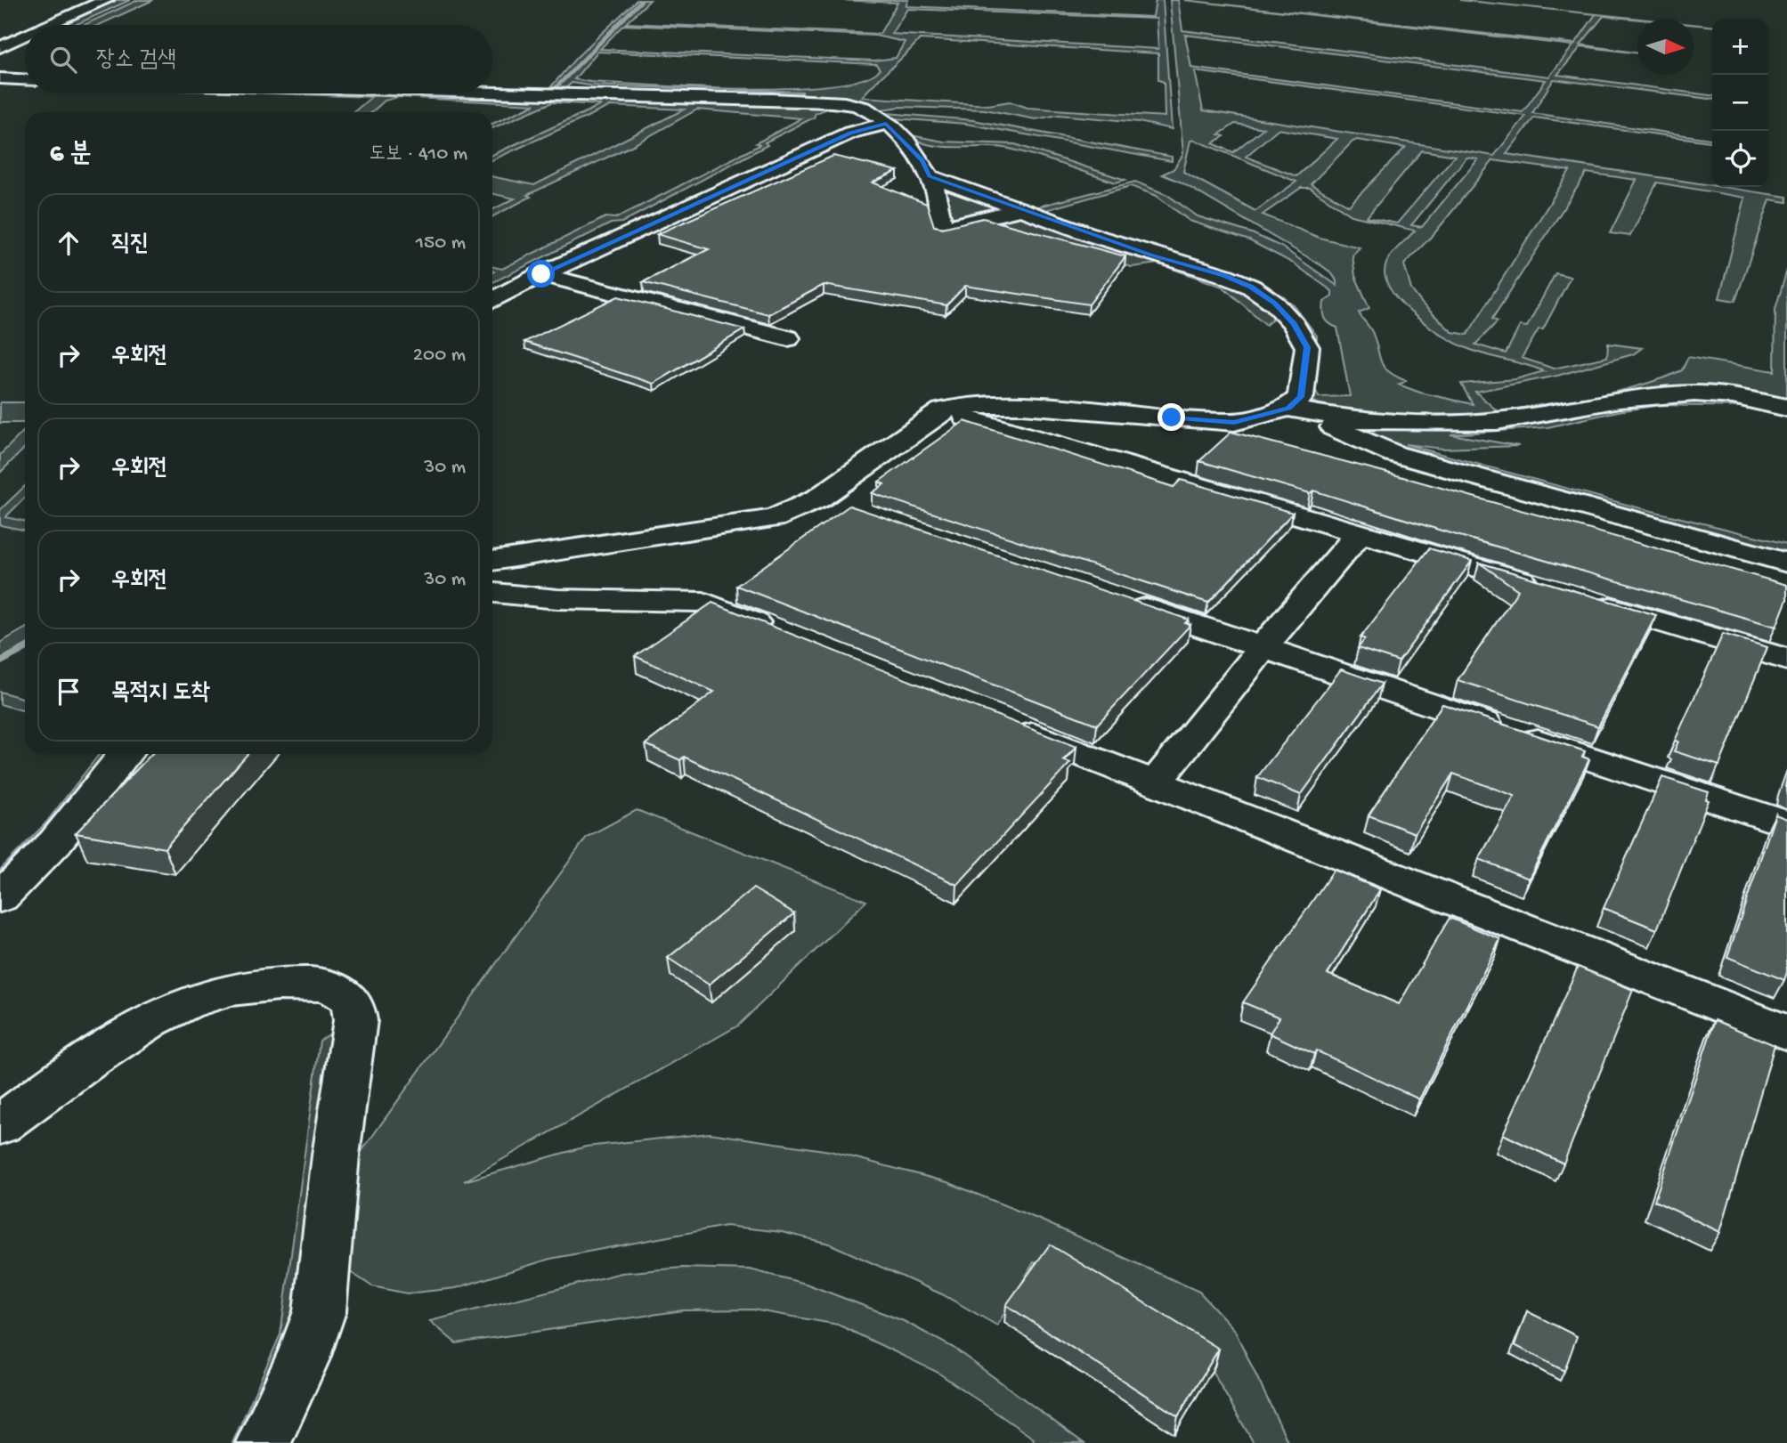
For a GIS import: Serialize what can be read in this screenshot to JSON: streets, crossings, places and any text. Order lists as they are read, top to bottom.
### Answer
{
  "north": "right",
  "page": {
    "map_buttons": ["+", "−"],
    "search": "장소 검색",
    "heading": ["6 분", "도보 · 410 m"],
    "list": [
      ["직진", "150 m"],
      ["우회전", "200 m"],
      ["우회전", "30 m"],
      ["우회전", "30 m"],
      "목적지 도착"
    ]
  }
}
